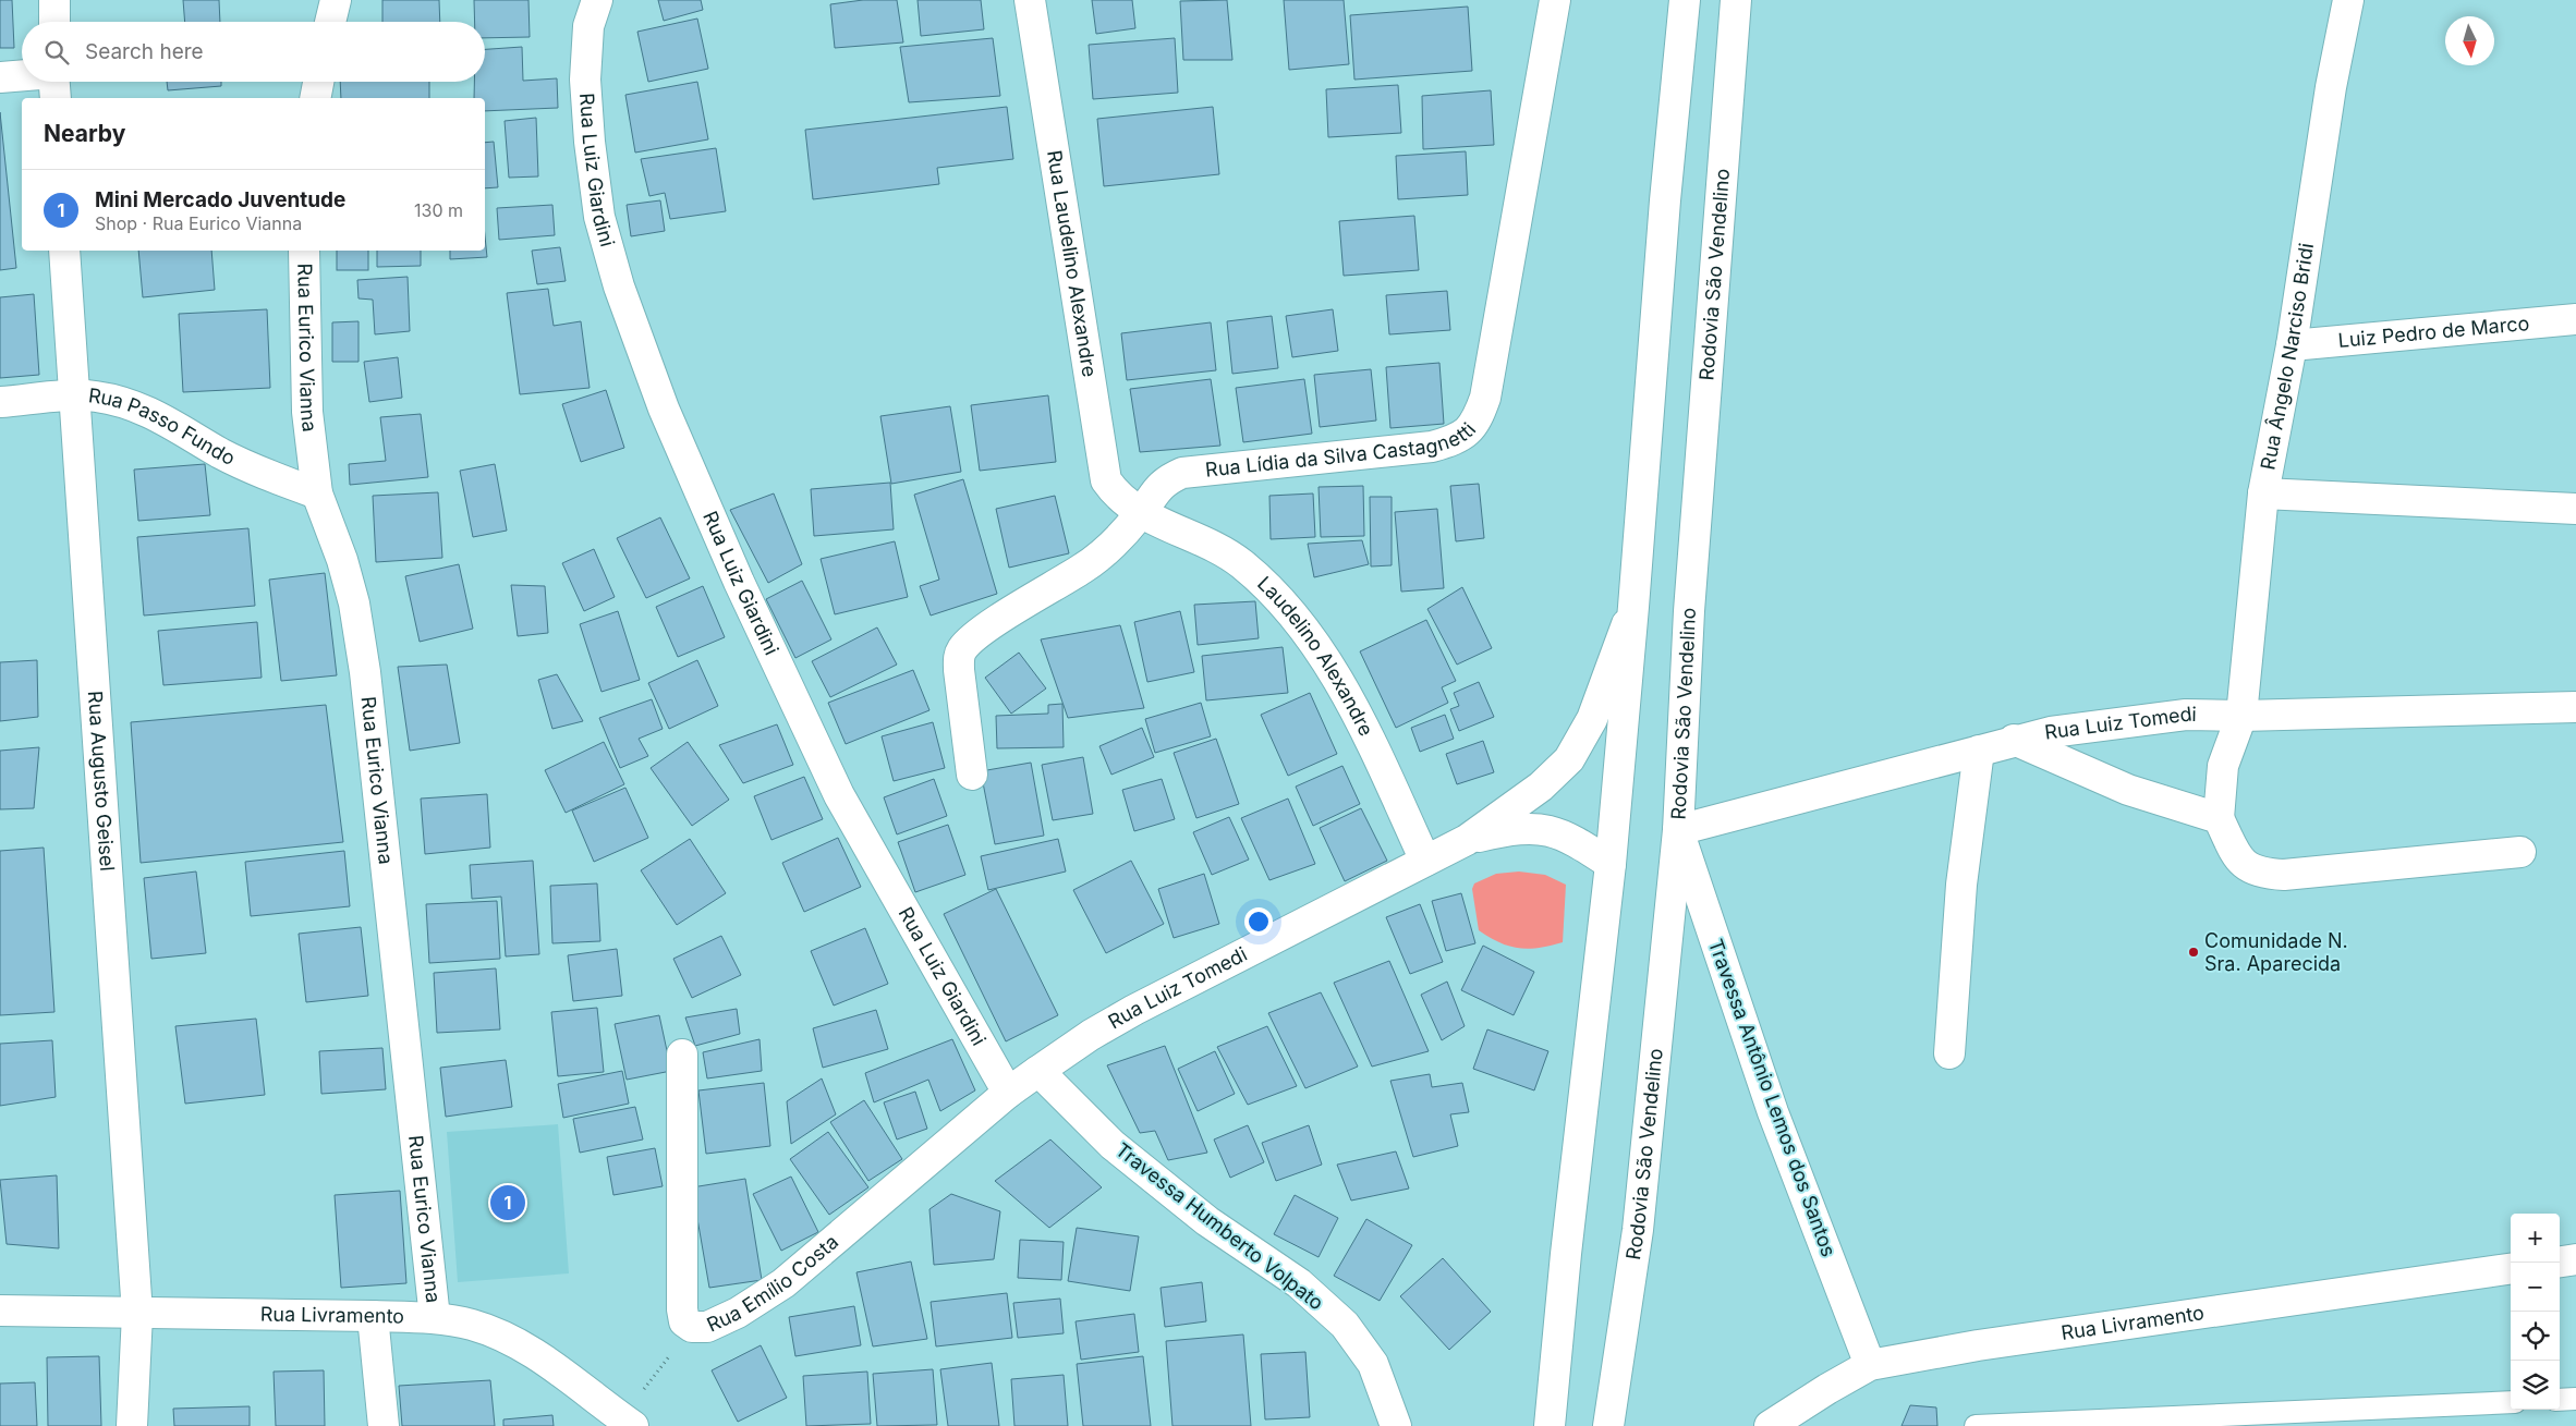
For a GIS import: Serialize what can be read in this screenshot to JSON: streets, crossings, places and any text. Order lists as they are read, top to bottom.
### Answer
{
  "streets": {
    "main road": [
      "Rua Luiz Giardini",
      "Rua Laudelino Alexandre",
      "Rodovia São Vendelino",
      "Luiz Pedro de Marco",
      "Rua Eurico Vianna",
      "Rua Ângelo Narciso Bridi",
      "Rua Passo Fundo",
      "Rua Lídia da Silva Castagnetti",
      "Laudelino Alexandre",
      "Rua Luiz Tomedi",
      "Rua Augusto Geisel",
      "Travessa Antônio Lemos dos Santos",
      "Travessa Humberto Volpato",
      "Rua Emílio Costa",
      "Rua Livramento"
    ]
  },
  "crossings": [
    ["Rua Luiz Giardini", "Rua Emílio Costa"],
    ["Rua Laudelino Alexandre", "Rua Lídia da Silva Castagnetti"],
    ["Rua Laudelino Alexandre", "Laudelino Alexandre"],
    ["Rodovia São Vendelino", "Rua Luiz Tomedi"],
    ["Rodovia São Vendelino", "Travessa Antônio Lemos dos Santos"],
    ["Luiz Pedro de Marco", "Rua Ângelo Narciso Bridi"],
    ["Rua Eurico Vianna", "Rua Passo Fundo"],
    ["Rua Eurico Vianna", "Rua Livramento"],
    ["Rua Ângelo Narciso Bridi", "Rua Luiz Tomedi"],
    ["Rua Passo Fundo", "Rua Augusto Geisel"],
    ["Rua Lídia da Silva Castagnetti", "Laudelino Alexandre"],
    ["Laudelino Alexandre", "Rua Luiz Tomedi"],
    ["Rua Luiz Tomedi", "Travessa Antônio Lemos dos Santos"],
    ["Rua Luiz Tomedi", "Travessa Humberto Volpato"],
    ["Rua Augusto Geisel", "Rua Livramento"],
    ["Travessa Antônio Lemos dos Santos", "Rua Livramento"]
  ],
  "places": ["Comunidade N. Sra. Aparecida"],
  "north": "bottom",
  "page": {
    "search": "Search here",
    "heading": "Nearby",
    "list": [
      {
        "mark": "1",
        "name": "Mini Mercado Juventude",
        "note": "Shop · Rua Eurico Vianna",
        "value": "130 m"
      }
    ],
    "pins": "1",
    "map_buttons": ["+", "−"]
  }
}
